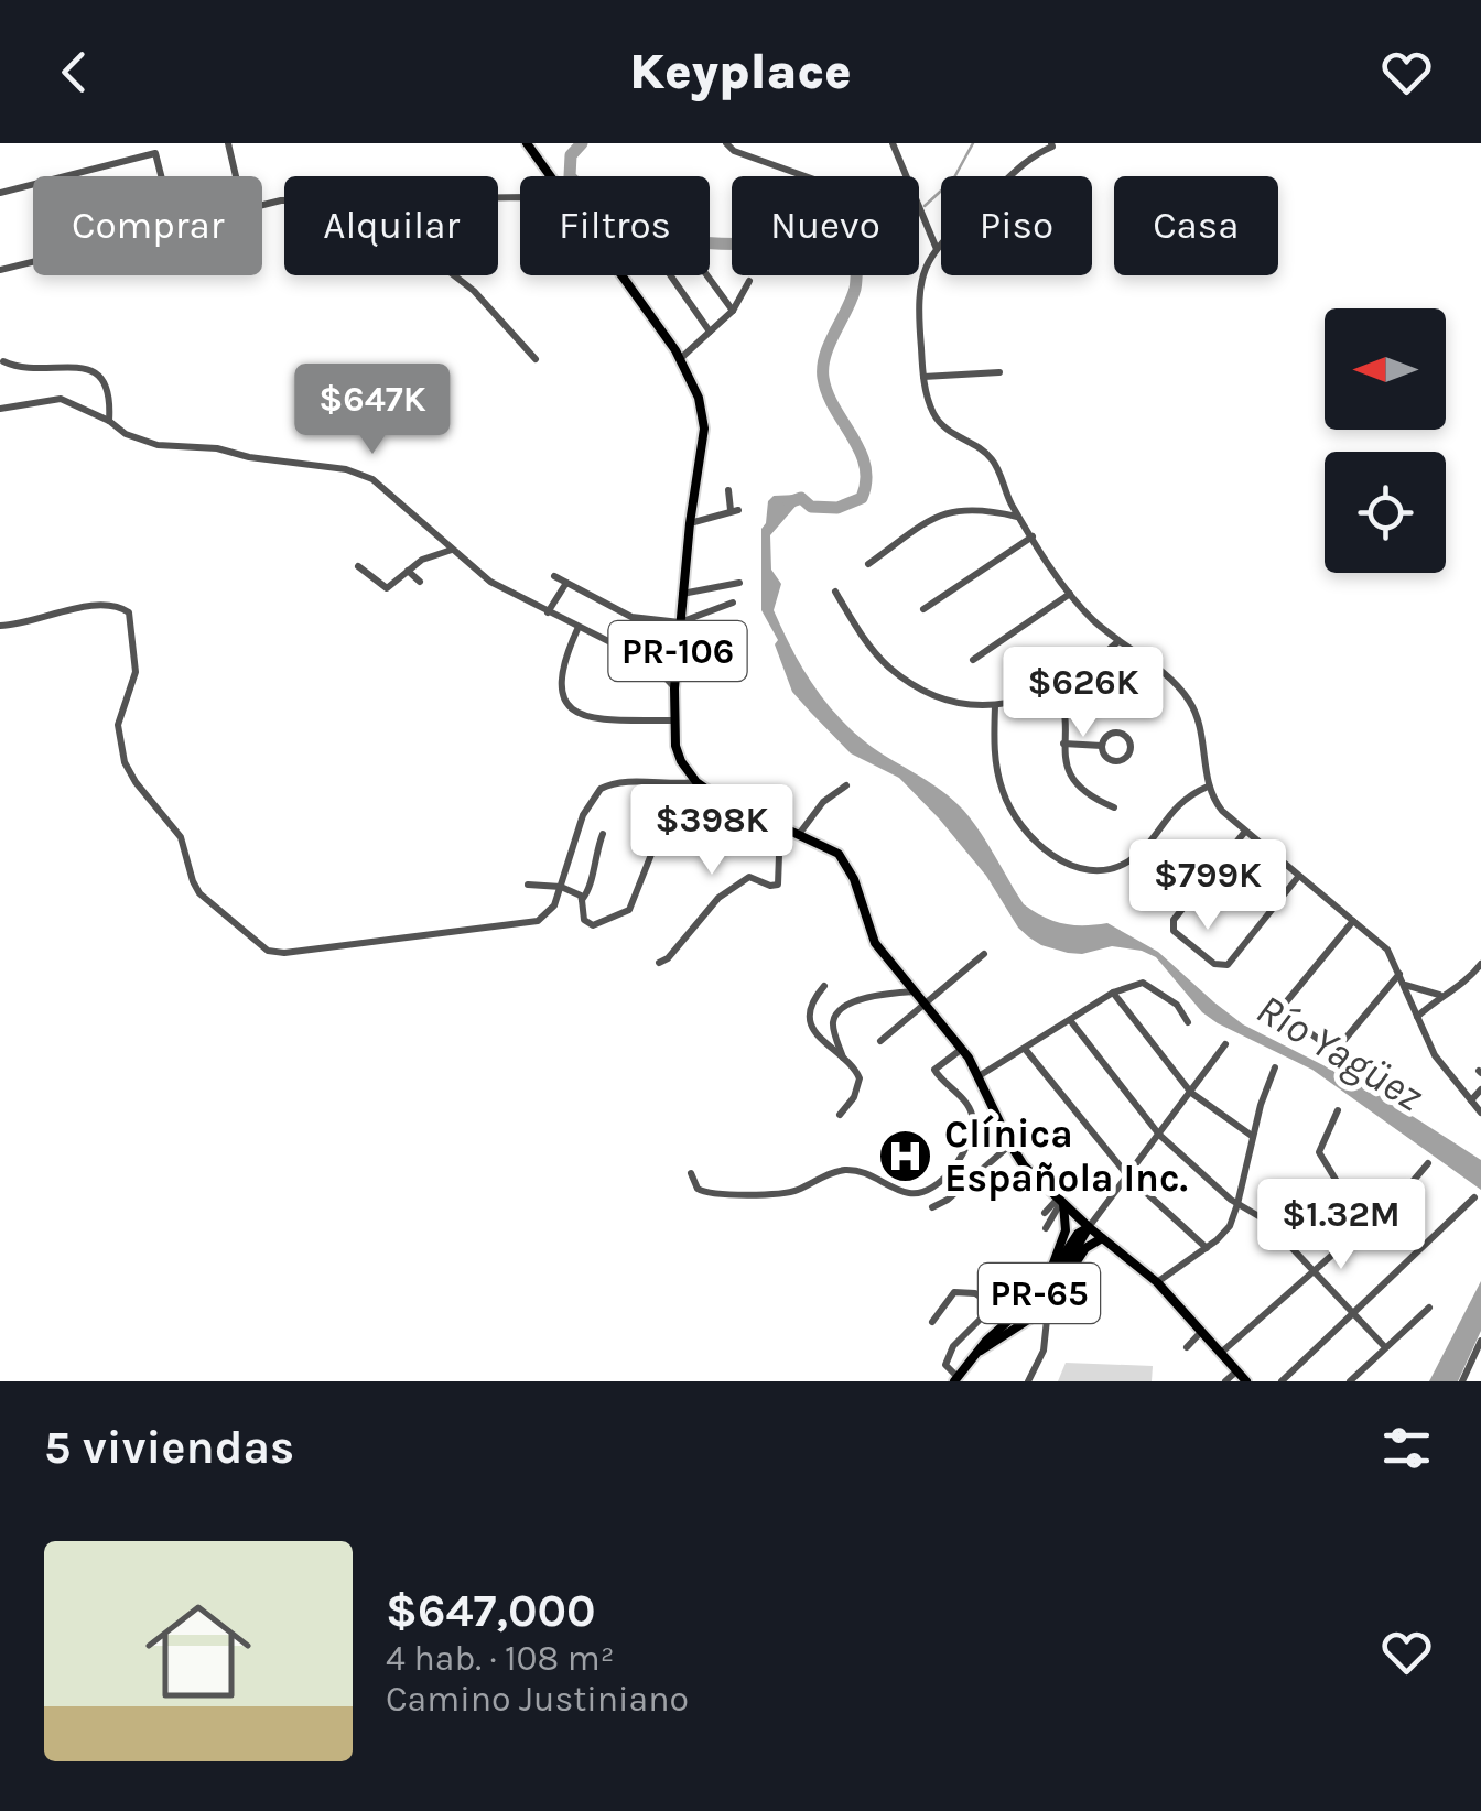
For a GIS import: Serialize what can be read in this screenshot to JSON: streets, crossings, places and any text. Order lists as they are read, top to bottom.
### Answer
{
  "streets": {
    "main road": ["PR-106", "PR-65"]
  },
  "water": ["Río Yagüez"],
  "places": {
    "hospital": ["Clínica Española Inc."]
  },
  "north": "left",
  "page": {
    "header": "Keyplace",
    "chip": [
      "Comprar",
      "Alquilar",
      "Filtros",
      "Nuevo",
      "Piso",
      "Casa"
    ],
    "price": [
      "$647K",
      "$626K",
      "$398K",
      "$799K",
      "$1.32M"
    ],
    "heading": "5 viviendas",
    "list": [
      {
        "name": "$647,000",
        "note": "4 hab. · 108 m² · Camino Justiniano"
      }
    ]
  }
}
